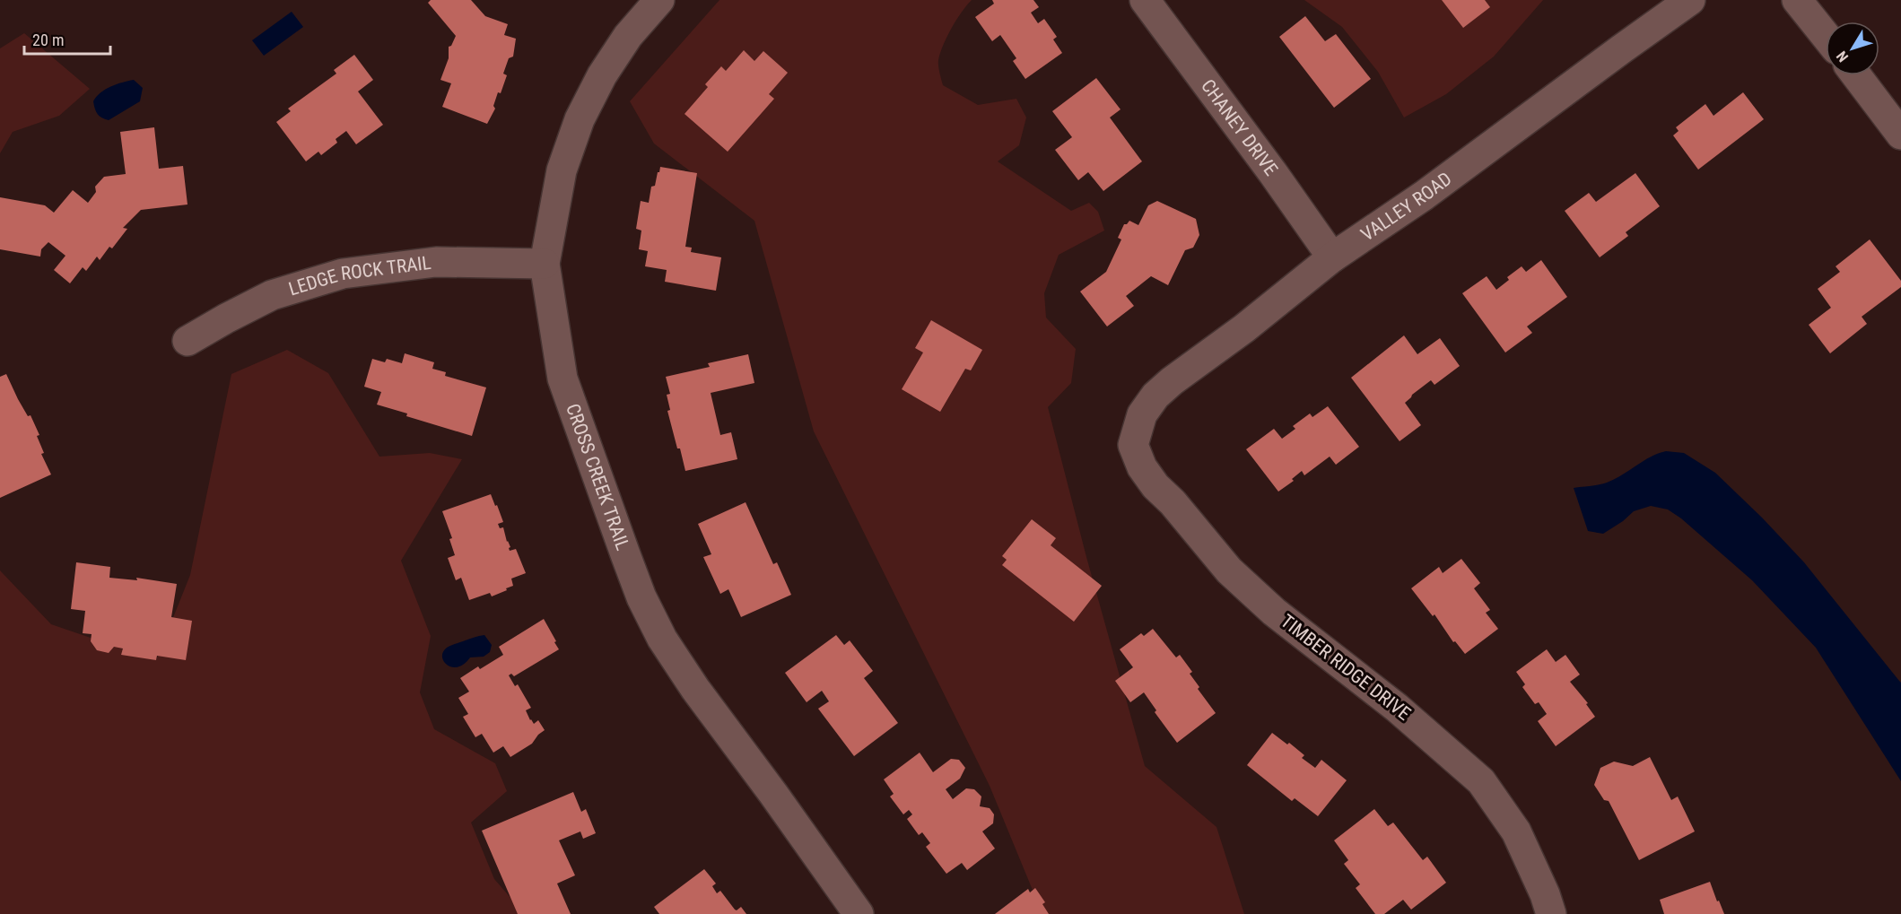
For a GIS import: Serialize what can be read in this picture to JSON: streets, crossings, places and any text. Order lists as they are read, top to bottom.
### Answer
{
  "streets": {
    "street": [
      "CHANEY DRIVE",
      "VALLEY ROAD",
      "LEDGE ROCK TRAIL",
      "CROSS CREEK TRAIL",
      "TIMBER RIDGE DRIVE"
    ]
  },
  "crossings": [
    ["CHANEY DRIVE", "VALLEY ROAD"],
    ["VALLEY ROAD", "TIMBER RIDGE DRIVE"],
    ["LEDGE ROCK TRAIL", "CROSS CREEK TRAIL"]
  ],
  "scale_bar": "20 m",
  "north": "bottom left"
}
